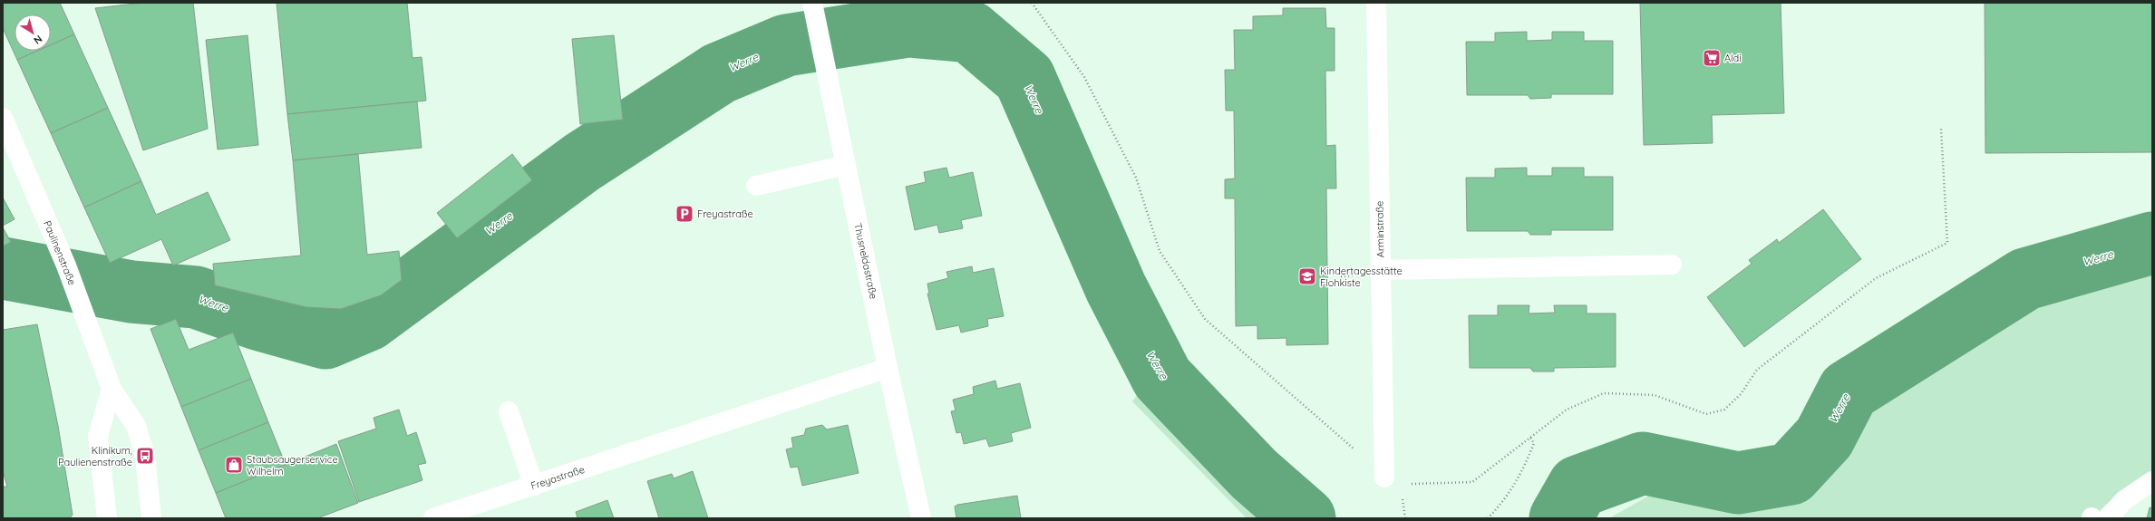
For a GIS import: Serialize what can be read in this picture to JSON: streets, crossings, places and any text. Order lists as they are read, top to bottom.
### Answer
{
  "streets": {
    "street": [
      "Arminstraße",
      "Paulinenstraße",
      "Thusneldastraße",
      "Freyastraße"
    ]
  },
  "crossings": [
    ["Thusneldastraße", "Freyastraße"]
  ],
  "water": ["Werre"],
  "places": {
    "supermarket": ["Aldi"],
    "parking": ["Freyastraße"],
    "school or university": ["Kindertagesstätte Flohkiste"],
    "bus stop": ["Klinikum, Paulienenstraße"],
    "shop": ["Staubsaugerservice Wilhelm"]
  },
  "north": "bottom right"
}
